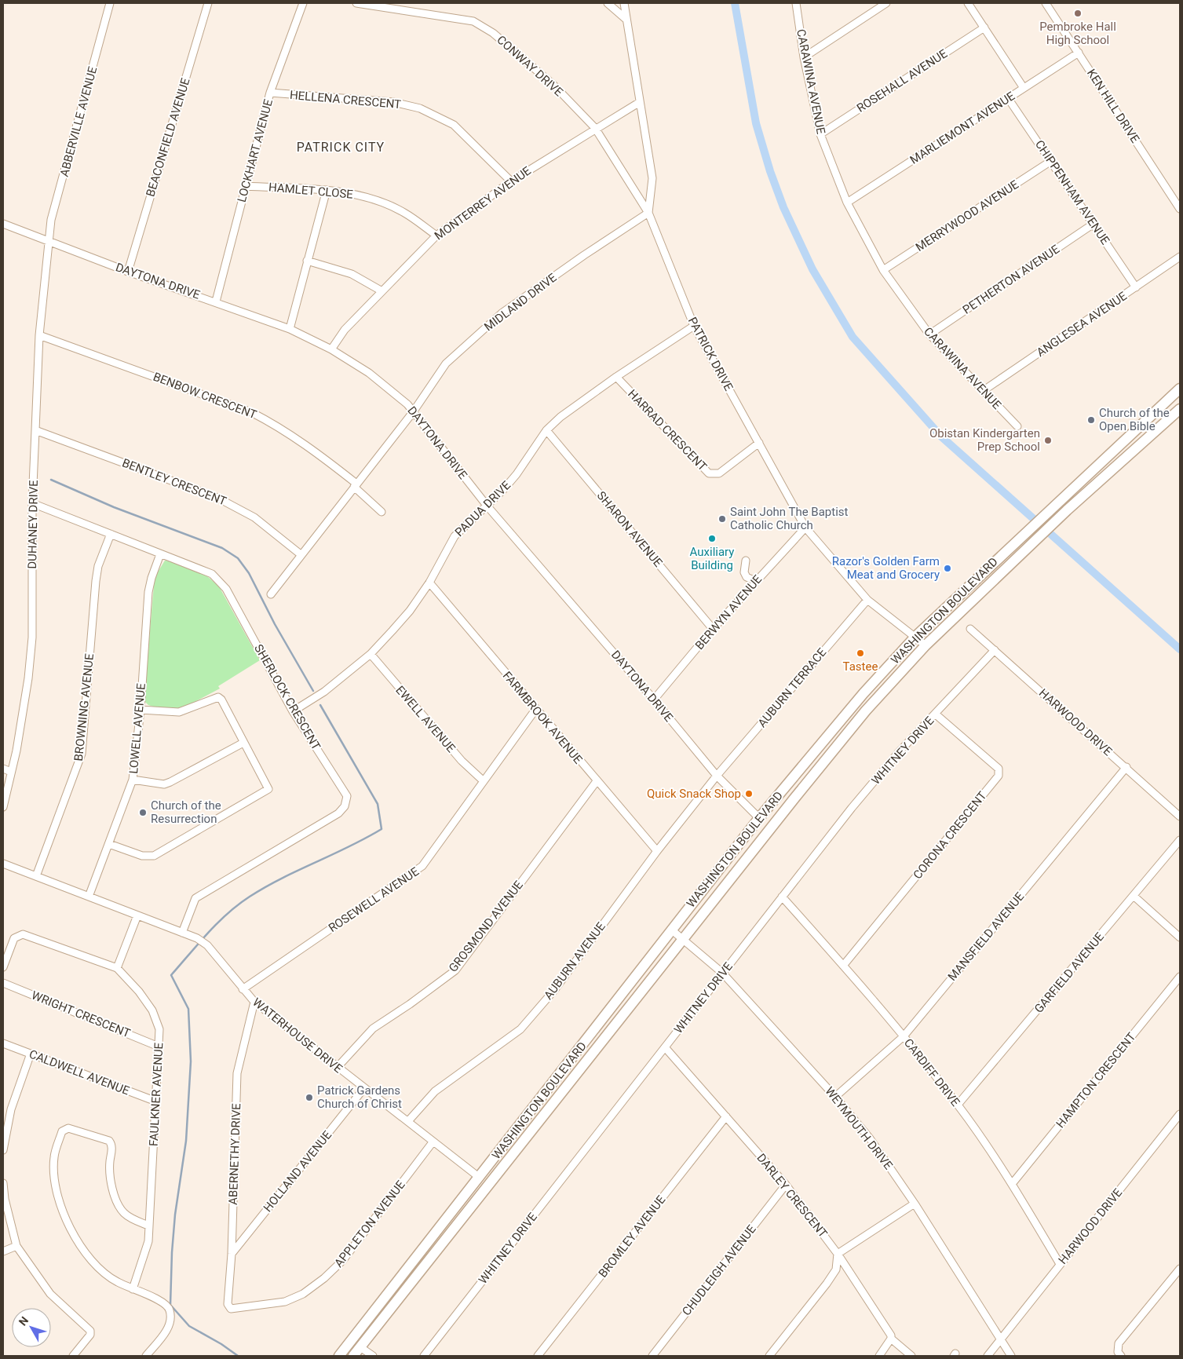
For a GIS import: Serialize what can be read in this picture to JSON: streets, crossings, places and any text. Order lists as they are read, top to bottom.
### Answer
{
  "streets": {
    "highway": ["WASHINGTON BOULEVARD"],
    "street": [
      "CONWAY DRIVE",
      "ROSEHALL AVENUE",
      "CARAWINA AVENUE",
      "HELLENA CRESCENT",
      "KEN HILL DRIVE",
      "ABBERVILLE AVENUE",
      "MARLIEMONT AVENUE",
      "BEACONFIELD AVENUE",
      "LOCKHART AVENUE",
      "HAMLET CLOSE",
      "CHIPPENHAM AVENUE",
      "MONTERREY AVENUE",
      "MERRYWOOD AVENUE",
      "PETHERTON AVENUE",
      "DAYTONA DRIVE",
      "MIDLAND DRIVE",
      "ANGLESEA AVENUE",
      "PATRICK DRIVE",
      "BENBOW CRESCENT",
      "HARRAD CRESCENT",
      "BENTLEY CRESCENT",
      "PADUA DRIVE",
      "DUHANEY DRIVE",
      "SHARON AVENUE",
      "BERWYN AVENUE",
      "AUBURN TERRACE",
      "SHERLOCK CRESCENT",
      "BROWNING AVENUE",
      "FARMBROOK AVENUE",
      "EWELL AVENUE",
      "HARWOOD DRIVE",
      "LOWELL AVENUE",
      "WHITNEY DRIVE",
      "CORONA CRESCENT",
      "ROSEWELL AVENUE",
      "GROSMOND AVENUE",
      "MANSFIELD AVENUE",
      "AUBURN AVENUE",
      "GARFIELD AVENUE",
      "WRIGHT CRESCENT",
      "WATERHOUSE DRIVE",
      "CALDWELL AVENUE",
      "CARDIFF DRIVE",
      "HAMPTON CRESCENT",
      "FAULKNER AVENUE",
      "WEYMOUTH DRIVE",
      "ABERNETHY DRIVE",
      "HOLLAND AVENUE",
      "DARLEY CRESCENT",
      "APPLETON AVENUE",
      "BROMLEY AVENUE",
      "CHUDLEIGH AVENUE"
    ]
  },
  "crossings": [
    ["CONWAY DRIVE", "MONTERREY AVENUE"],
    ["CONWAY DRIVE", "MIDLAND DRIVE"],
    ["CONWAY DRIVE", "PATRICK DRIVE"],
    ["ROSEHALL AVENUE", "CARAWINA AVENUE"],
    ["CARAWINA AVENUE", "MARLIEMONT AVENUE"],
    ["CARAWINA AVENUE", "MERRYWOOD AVENUE"],
    ["CARAWINA AVENUE", "PETHERTON AVENUE"],
    ["CARAWINA AVENUE", "ANGLESEA AVENUE"],
    ["HELLENA CRESCENT", "LOCKHART AVENUE"],
    ["HELLENA CRESCENT", "MONTERREY AVENUE"],
    ["KEN HILL DRIVE", "MARLIEMONT AVENUE"],
    ["ABBERVILLE AVENUE", "DAYTONA DRIVE"],
    ["ABBERVILLE AVENUE", "DUHANEY DRIVE"],
    ["MARLIEMONT AVENUE", "CHIPPENHAM AVENUE"],
    ["BEACONFIELD AVENUE", "DAYTONA DRIVE"],
    ["LOCKHART AVENUE", "HAMLET CLOSE"],
    ["LOCKHART AVENUE", "DAYTONA DRIVE"],
    ["HAMLET CLOSE", "MONTERREY AVENUE"],
    ["CHIPPENHAM AVENUE", "MERRYWOOD AVENUE"],
    ["CHIPPENHAM AVENUE", "PETHERTON AVENUE"],
    ["CHIPPENHAM AVENUE", "ANGLESEA AVENUE"],
    ["MONTERREY AVENUE", "DAYTONA DRIVE"],
    ["MONTERREY AVENUE", "PATRICK DRIVE"],
    ["DAYTONA DRIVE", "MIDLAND DRIVE"],
    ["DAYTONA DRIVE", "PADUA DRIVE"],
    ["DAYTONA DRIVE", "DUHANEY DRIVE"],
    ["DAYTONA DRIVE", "WASHINGTON BOULEVARD"],
    ["DAYTONA DRIVE", "BERWYN AVENUE"],
    ["DAYTONA DRIVE", "AUBURN TERRACE"],
    ["DAYTONA DRIVE", "AUBURN AVENUE"],
    ["MIDLAND DRIVE", "PATRICK DRIVE"],
    ["MIDLAND DRIVE", "BENBOW CRESCENT"],
    ["MIDLAND DRIVE", "BENTLEY CRESCENT"],
    ["PATRICK DRIVE", "HARRAD CRESCENT"],
    ["PATRICK DRIVE", "PADUA DRIVE"],
    ["PATRICK DRIVE", "WASHINGTON BOULEVARD"],
    ["PATRICK DRIVE", "BERWYN AVENUE"],
    ["PATRICK DRIVE", "AUBURN TERRACE"],
    ["BENBOW CRESCENT", "DUHANEY DRIVE"],
    ["HARRAD CRESCENT", "PADUA DRIVE"],
    ["BENTLEY CRESCENT", "DUHANEY DRIVE"],
    ["PADUA DRIVE", "SHARON AVENUE"],
    ["PADUA DRIVE", "SHERLOCK CRESCENT"],
    ["PADUA DRIVE", "FARMBROOK AVENUE"],
    ["PADUA DRIVE", "EWELL AVENUE"],
    ["DUHANEY DRIVE", "SHERLOCK CRESCENT"],
    ["SHARON AVENUE", "BERWYN AVENUE"],
    ["WASHINGTON BOULEVARD", "WATERHOUSE DRIVE"],
    ["WASHINGTON BOULEVARD", "WEYMOUTH DRIVE"],
    ["AUBURN TERRACE", "AUBURN AVENUE"],
    ["SHERLOCK CRESCENT", "BROWNING AVENUE"],
    ["SHERLOCK CRESCENT", "LOWELL AVENUE"],
    ["SHERLOCK CRESCENT", "WATERHOUSE DRIVE"],
    ["BROWNING AVENUE", "WATERHOUSE DRIVE"],
    ["FARMBROOK AVENUE", "ROSEWELL AVENUE"],
    ["FARMBROOK AVENUE", "GROSMOND AVENUE"],
    ["FARMBROOK AVENUE", "AUBURN AVENUE"],
    ["EWELL AVENUE", "ROSEWELL AVENUE"],
    ["HARWOOD DRIVE", "WHITNEY DRIVE"],
    ["HARWOOD DRIVE", "MANSFIELD AVENUE"],
    ["HARWOOD DRIVE", "CARDIFF DRIVE"],
    ["HARWOOD DRIVE", "WEYMOUTH DRIVE"],
    ["LOWELL AVENUE", "WATERHOUSE DRIVE"],
    ["WHITNEY DRIVE", "CORONA CRESCENT"],
    ["WHITNEY DRIVE", "CARDIFF DRIVE"],
    ["WHITNEY DRIVE", "WEYMOUTH DRIVE"],
    ["WHITNEY DRIVE", "DARLEY CRESCENT"],
    ["CORONA CRESCENT", "CARDIFF DRIVE"],
    ["ROSEWELL AVENUE", "WATERHOUSE DRIVE"],
    ["GROSMOND AVENUE", "WATERHOUSE DRIVE"],
    ["MANSFIELD AVENUE", "CARDIFF DRIVE"],
    ["MANSFIELD AVENUE", "WEYMOUTH DRIVE"],
    ["AUBURN AVENUE", "WATERHOUSE DRIVE"],
    ["GARFIELD AVENUE", "CARDIFF DRIVE"],
    ["WRIGHT CRESCENT", "FAULKNER AVENUE"],
    ["WATERHOUSE DRIVE", "ABERNETHY DRIVE"],
    ["WATERHOUSE DRIVE", "HOLLAND AVENUE"],
    ["WATERHOUSE DRIVE", "APPLETON AVENUE"],
    ["CALDWELL AVENUE", "FAULKNER AVENUE"],
    ["CARDIFF DRIVE", "HAMPTON CRESCENT"],
    ["ABERNETHY DRIVE", "HOLLAND AVENUE"],
    ["ABERNETHY DRIVE", "APPLETON AVENUE"],
    ["DARLEY CRESCENT", "BROMLEY AVENUE"],
    ["DARLEY CRESCENT", "CHUDLEIGH AVENUE"]
  ],
  "districts": ["PATRICK CITY"],
  "places": [
    "Pembroke Hall High School",
    "Church of the Open Bible",
    "Obistan Kindergarten Prep School",
    "Saint John The Baptist Catholic Church",
    "Auxiliary Building",
    "Razor's Golden Farm Meat and Grocery",
    "Tastee",
    "Quick Snack Shop",
    "Church of the Resurrection",
    "Patrick Gardens Church of Christ"
  ],
  "north": "top left"
}
